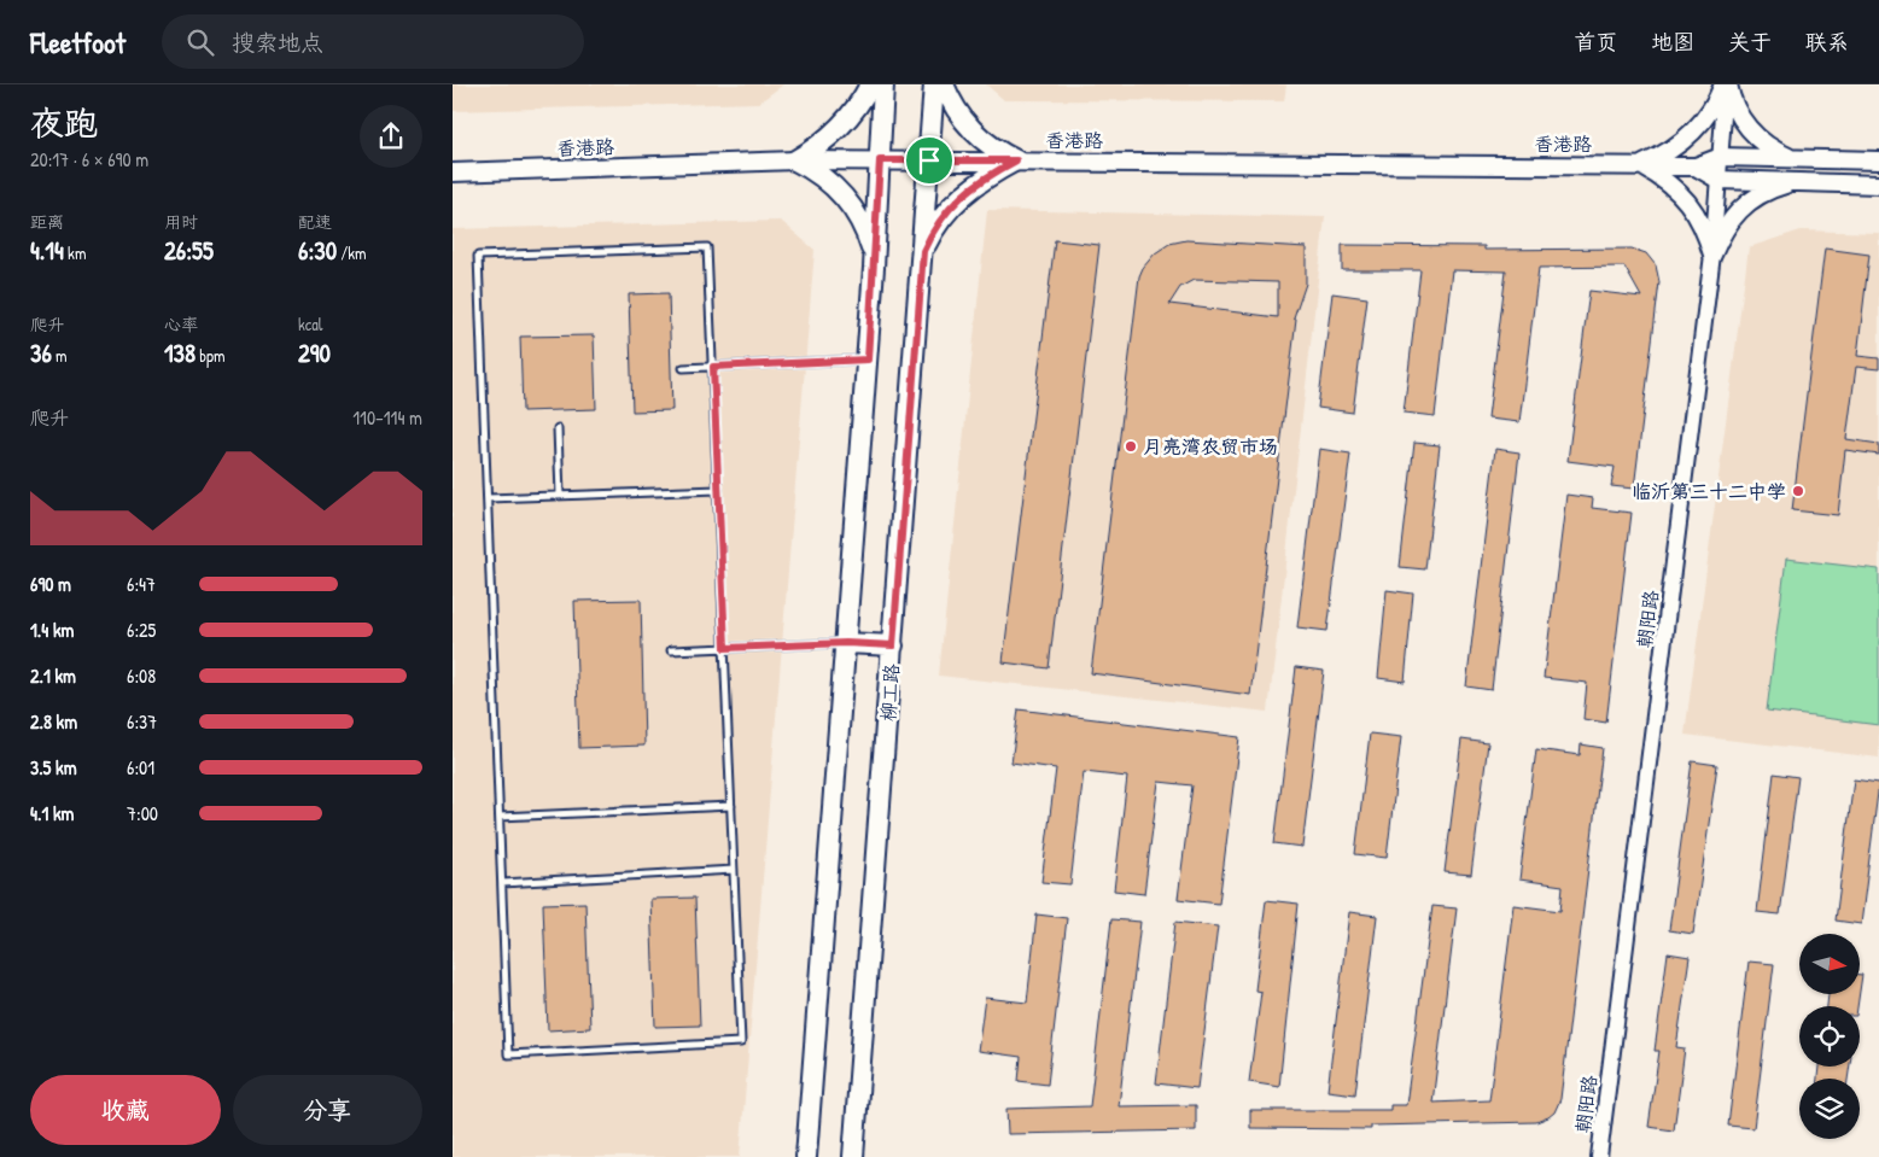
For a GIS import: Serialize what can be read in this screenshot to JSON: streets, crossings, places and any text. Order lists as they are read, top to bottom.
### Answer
{
  "streets": {
    "main road": ["香港路", "柳工路"],
    "street": ["朝阳路"]
  },
  "crossings": [
    ["香港路", "朝阳路"],
    ["香港路", "柳工路"]
  ],
  "places": ["月亮湾农贸市场", "临沂第三十二中学"],
  "north": "right",
  "page": {
    "header": "Fleetfoot",
    "search": "搜索地点",
    "nav": [
      "首页",
      "地图",
      "关于",
      "联系"
    ],
    "heading": ["夜跑", "20:17 · 6 × 690 m"],
    "stats": [
      ["距离", "4.14 km"],
      ["用时", "26:55"],
      ["配速", "6:30 /km"],
      ["爬升", "36 m"],
      ["心率", "138 bpm"],
      ["kcal", "290"]
    ],
    "chart": ["爬升", "110–114 m"],
    "list": [
      {
        "name": "690 m",
        "note": "6:47"
      },
      {
        "name": "1.4 km",
        "note": "6:25"
      },
      {
        "name": "2.1 km",
        "note": "6:08"
      },
      {
        "name": "2.8 km",
        "note": "6:37"
      },
      {
        "name": "3.5 km",
        "note": "6:01"
      },
      {
        "name": "4.1 km",
        "note": "7:00"
      }
    ],
    "buttons": ["收藏", "分享"]
  }
}
